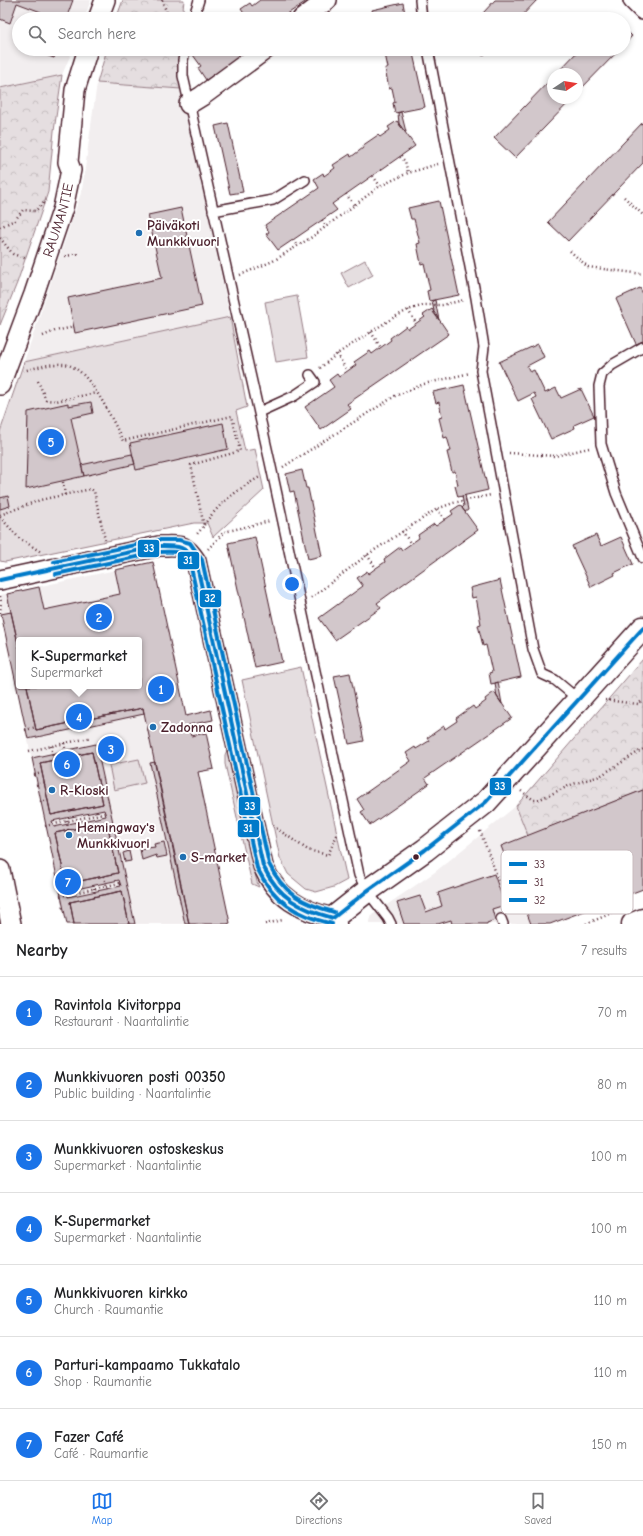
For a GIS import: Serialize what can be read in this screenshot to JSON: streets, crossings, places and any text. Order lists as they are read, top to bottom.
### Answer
{
  "streets": {
    "street": ["RAUMANTIE"]
  },
  "places": [
    "Päiväkoti Munkkivuori",
    "Zadonna",
    "R-Kioski",
    "Hemingway's Munkkivuori",
    "S-market"
  ],
  "lines": ["transit line 32", "transit line 33", "transit line 31"],
  "legend": ["33", "31", "32"],
  "north": "right",
  "page": {
    "search": "Search here",
    "pins": [
      "5",
      "2",
      "1",
      "4",
      "3",
      "6",
      "7"
    ],
    "popup": ["K-Supermarket", "Supermarket"],
    "heading": ["Nearby", "7 results"],
    "list": [
      {
        "mark": "1",
        "name": "Ravintola Kivitorppa",
        "note": "Restaurant · Naantalintie",
        "value": "70 m"
      },
      {
        "mark": "2",
        "name": "Munkkivuoren posti 00350",
        "note": "Public building · Naantalintie",
        "value": "80 m"
      },
      {
        "mark": "3",
        "name": "Munkkivuoren ostoskeskus",
        "note": "Supermarket · Naantalintie",
        "value": "100 m"
      },
      {
        "mark": "4",
        "name": "K-Supermarket",
        "note": "Supermarket · Naantalintie",
        "value": "100 m"
      },
      {
        "mark": "5",
        "name": "Munkkivuoren kirkko",
        "note": "Church · Raumantie",
        "value": "110 m"
      },
      {
        "mark": "6",
        "name": "Parturi-kampaamo Tukkatalo",
        "note": "Shop · Raumantie",
        "value": "110 m"
      },
      {
        "mark": "7",
        "name": "Fazer Café",
        "note": "Café · Raumantie",
        "value": "150 m"
      }
    ],
    "nav": ["Map", "Directions", "Saved"]
  }
}
